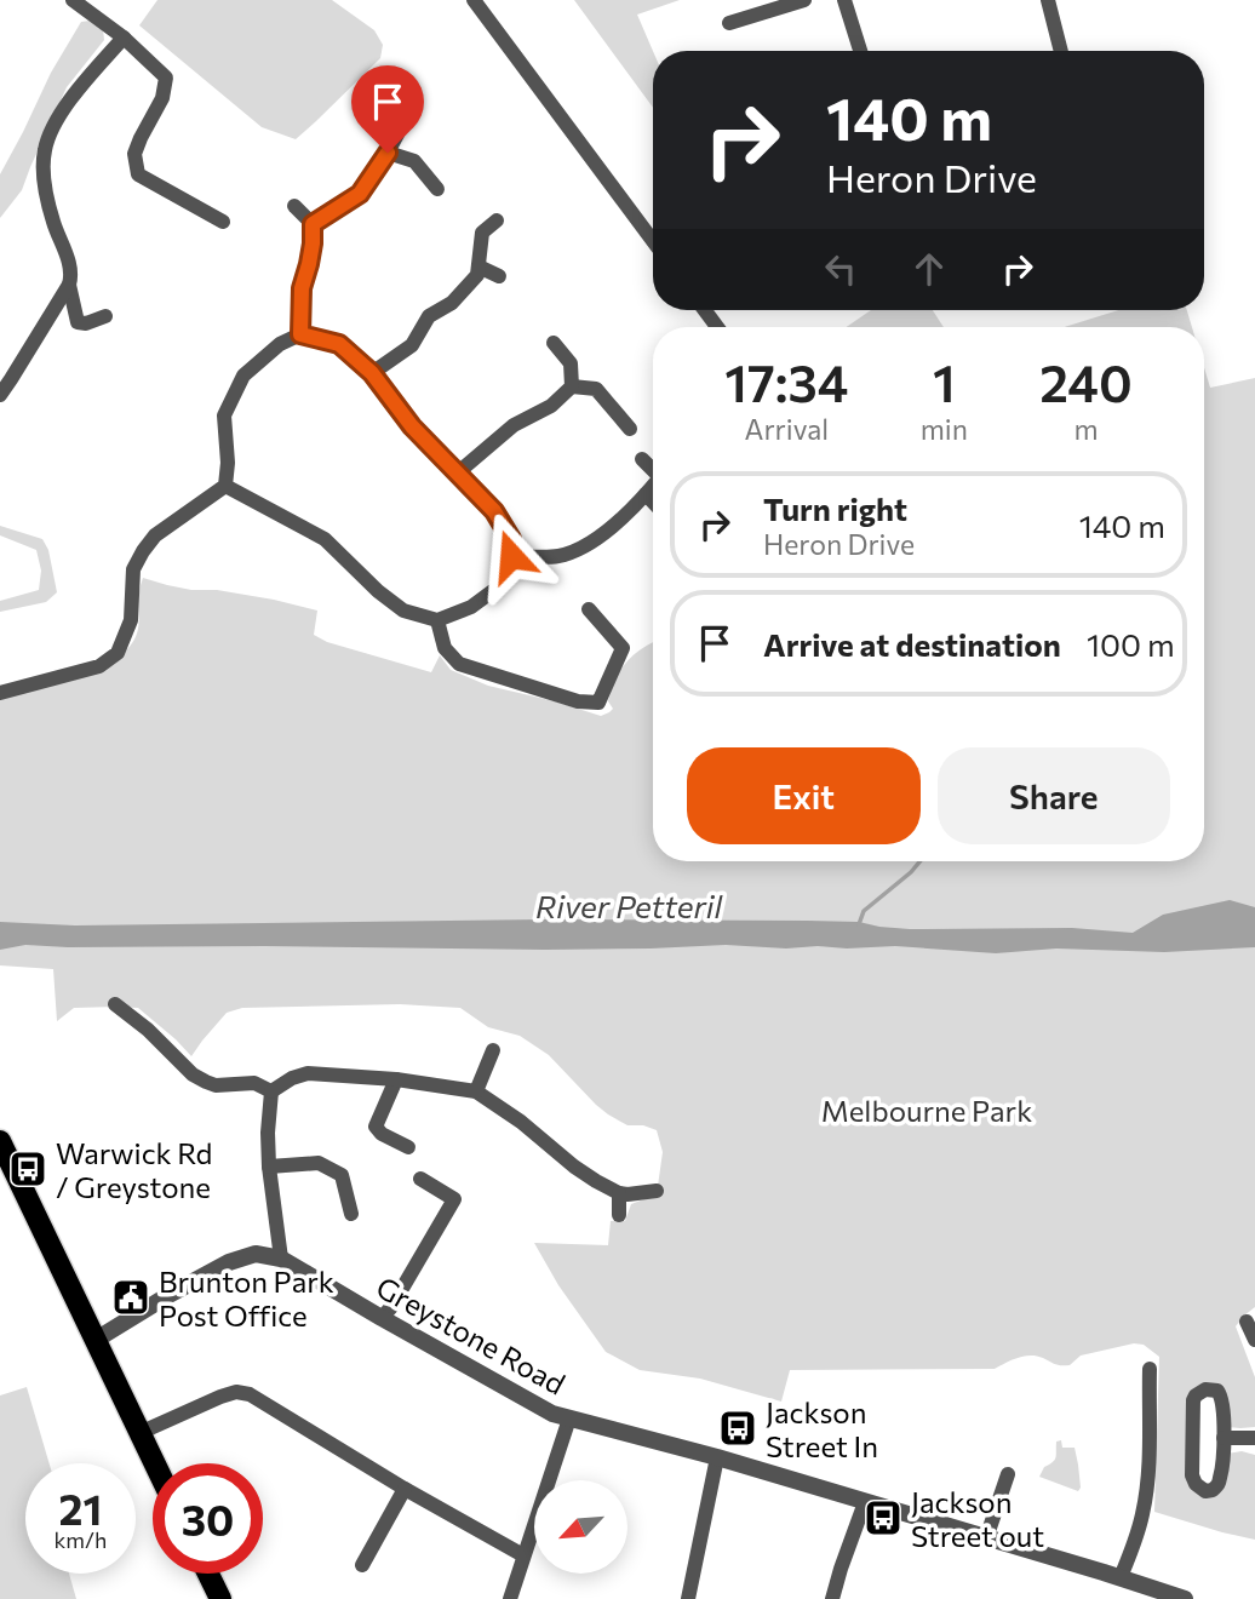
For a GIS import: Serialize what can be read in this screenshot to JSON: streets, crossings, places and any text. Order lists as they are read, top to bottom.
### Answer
{
  "streets": {
    "street": ["Greystone Road"]
  },
  "water": ["River Petteril"],
  "parks": ["Melbourne Park"],
  "places": {
    "bus stop": ["Warwick Rd / Greystone", "Jackson Street In", "Jackson Street out"],
    "public building": ["Brunton Park Post Office"]
  },
  "north": "bottom left",
  "page": {
    "turn": ["140 m", "Heron Drive"],
    "eta": [
      "17:34",
      "Arrival",
      "1",
      "min",
      "240",
      "m"
    ],
    "list": [
      {
        "name": "Turn right",
        "note": "Heron Drive",
        "value": "140 m"
      },
      {
        "name": "Arrive at destination",
        "value": "100 m"
      }
    ],
    "buttons": ["Exit", "Share"],
    "speed": "21 km/h",
    "limit": "30"
  }
}
